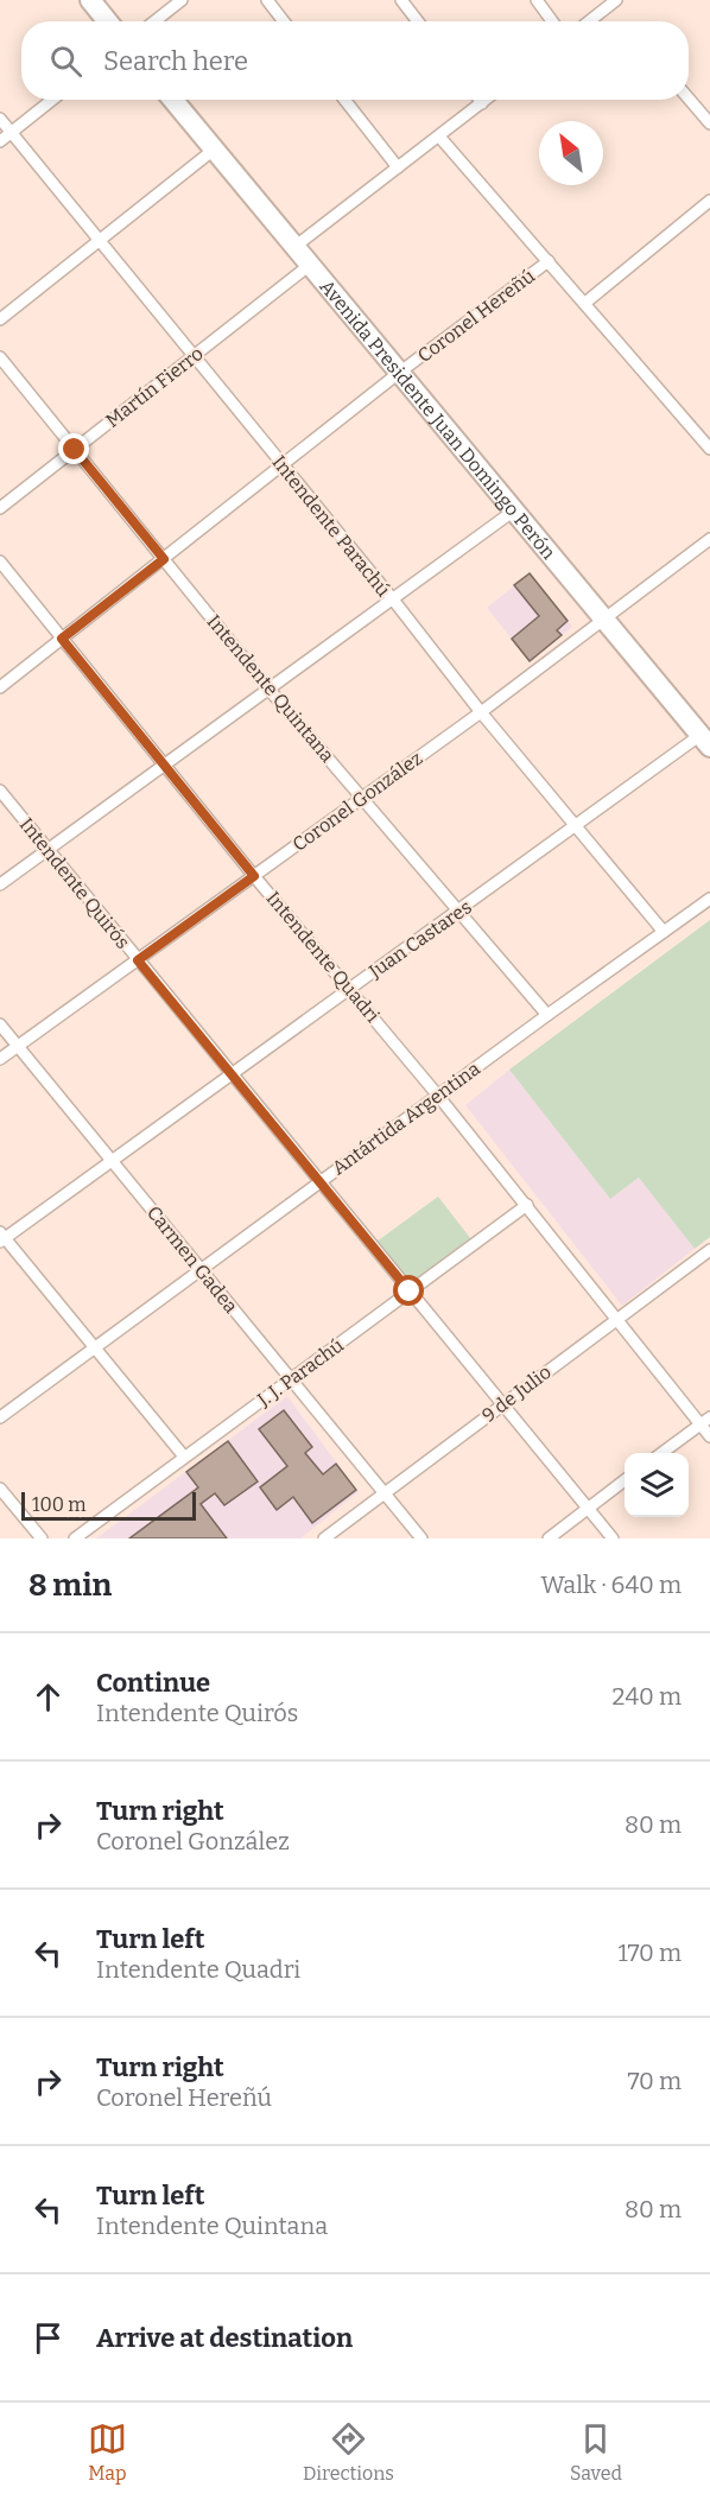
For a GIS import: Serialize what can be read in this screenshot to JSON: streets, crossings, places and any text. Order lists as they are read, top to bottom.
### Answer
{
  "streets": {
    "highway": ["Avenida Presidente Juan Domingo Perón"],
    "street": [
      "Coronel Hereñú",
      "Martín Fierro",
      "Intendente Parachú",
      "Intendente Quintana",
      "Coronel González",
      "Intendente Quirós",
      "Juan Castares",
      "Intendente Quadri",
      "Antártida Argentina",
      "Carmen Gadea",
      "J. J. Parachú",
      "9 de Julio"
    ]
  },
  "crossings": [
    ["Coronel Hereñú", "Avenida Presidente Juan Domingo Perón"],
    ["Coronel Hereñú", "Intendente Parachú"],
    ["Coronel Hereñú", "Intendente Quintana"],
    ["Coronel Hereñú", "Intendente Quadri"],
    ["Martín Fierro", "Avenida Presidente Juan Domingo Perón"],
    ["Martín Fierro", "Intendente Parachú"],
    ["Martín Fierro", "Intendente Quintana"],
    ["Avenida Presidente Juan Domingo Perón", "Coronel González"],
    ["Avenida Presidente Juan Domingo Perón", "Juan Castares"],
    ["Intendente Parachú", "Coronel González"],
    ["Intendente Parachú", "Juan Castares"],
    ["Intendente Parachú", "Antártida Argentina"],
    ["Intendente Quintana", "Coronel González"],
    ["Intendente Quintana", "Juan Castares"],
    ["Intendente Quintana", "Antártida Argentina"],
    ["Coronel González", "Intendente Quirós"],
    ["Coronel González", "Intendente Quadri"],
    ["Coronel González", "Carmen Gadea"],
    ["Intendente Quirós", "Juan Castares"],
    ["Intendente Quirós", "Antártida Argentina"],
    ["Intendente Quirós", "J. J. Parachú"],
    ["Intendente Quirós", "9 de Julio"],
    ["Juan Castares", "Intendente Quadri"],
    ["Juan Castares", "Carmen Gadea"],
    ["Intendente Quadri", "Antártida Argentina"],
    ["Intendente Quadri", "J. J. Parachú"],
    ["Intendente Quadri", "9 de Julio"],
    ["Antártida Argentina", "Carmen Gadea"],
    ["Carmen Gadea", "J. J. Parachú"],
    ["Carmen Gadea", "9 de Julio"]
  ],
  "scale_bar": "100 m",
  "north": "top left",
  "page": {
    "search": "Search here",
    "scale": "100 m",
    "heading": ["8 min", "Walk · 640 m"],
    "list": [
      ["Continue", "Intendente Quirós", "240 m"],
      ["Turn right", "Coronel González", "80 m"],
      ["Turn left", "Intendente Quadri", "170 m"],
      ["Turn right", "Coronel Hereñú", "70 m"],
      ["Turn left", "Intendente Quintana", "80 m"],
      "Arrive at destination"
    ],
    "nav": ["Map", "Directions", "Saved"]
  }
}
